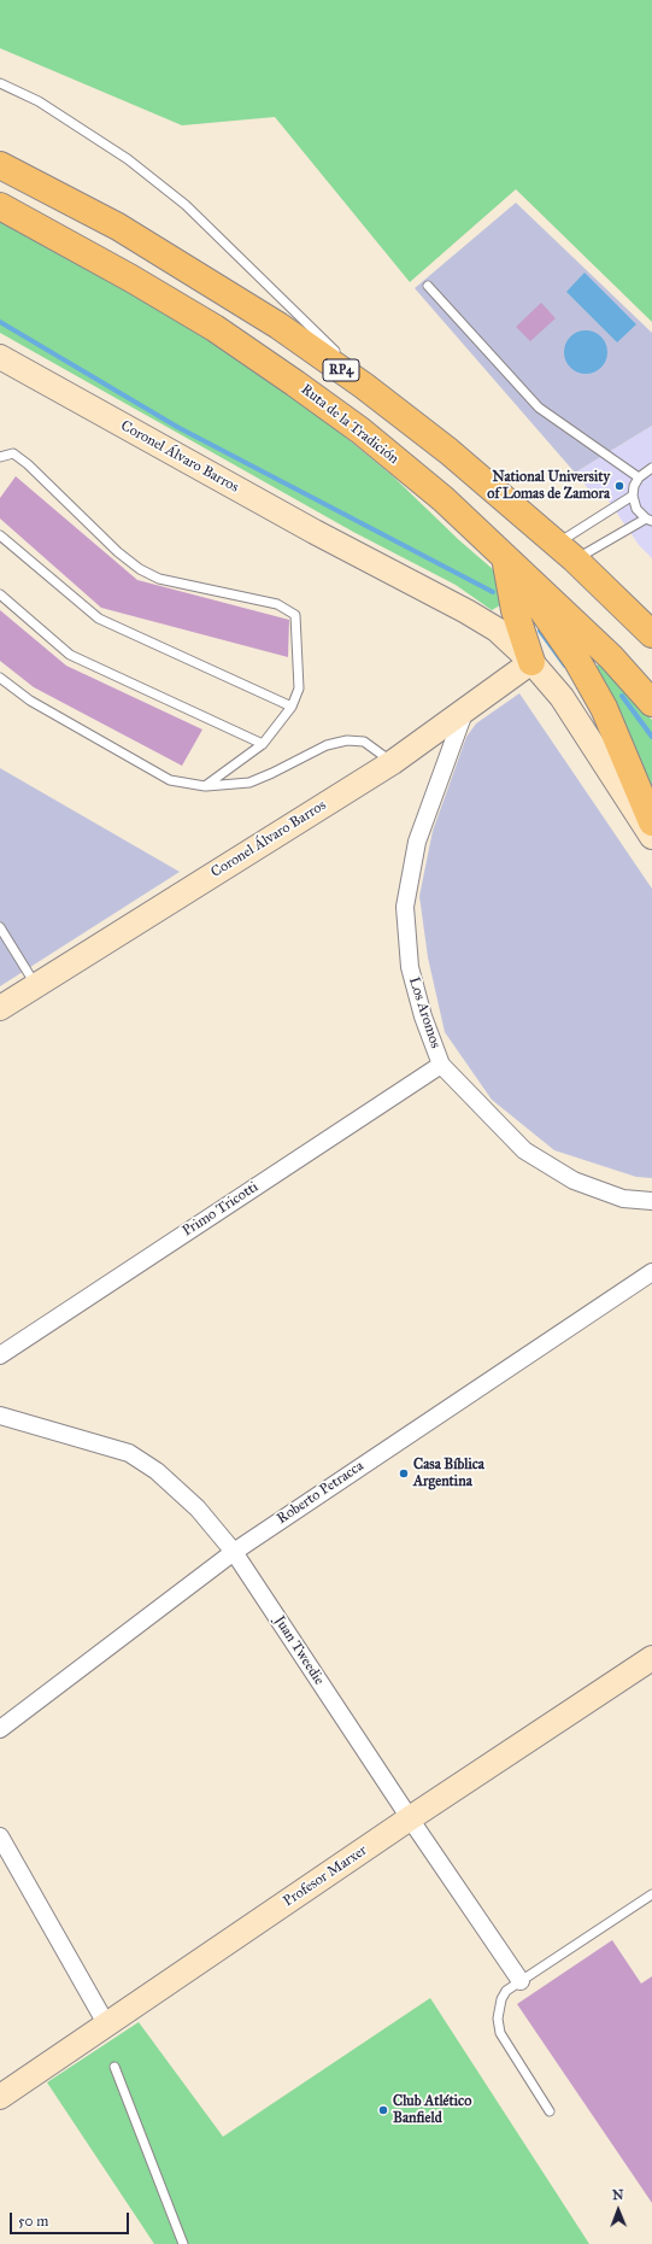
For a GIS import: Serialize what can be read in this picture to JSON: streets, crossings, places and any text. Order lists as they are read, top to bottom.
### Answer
{
  "streets": {
    "main road": ["RP4", "Ruta de la Tradición"],
    "street": [
      "Coronel Álvaro Barros",
      "Los Aromos",
      "Primo Tricotti",
      "Roberto Petracca",
      "Juan Tweedie",
      "Profesor Marxer"
    ]
  },
  "crossings": [
    ["Coronel Álvaro Barros", "Los Aromos"],
    ["Los Aromos", "Primo Tricotti"],
    ["Roberto Petracca", "Juan Tweedie"],
    ["Juan Tweedie", "Profesor Marxer"]
  ],
  "places": ["National University of Lomas de Zamora", "Casa Bíblica Argentina", "Club Atlético Banfield"],
  "scale_bar": "50 m",
  "north": "top"
}
